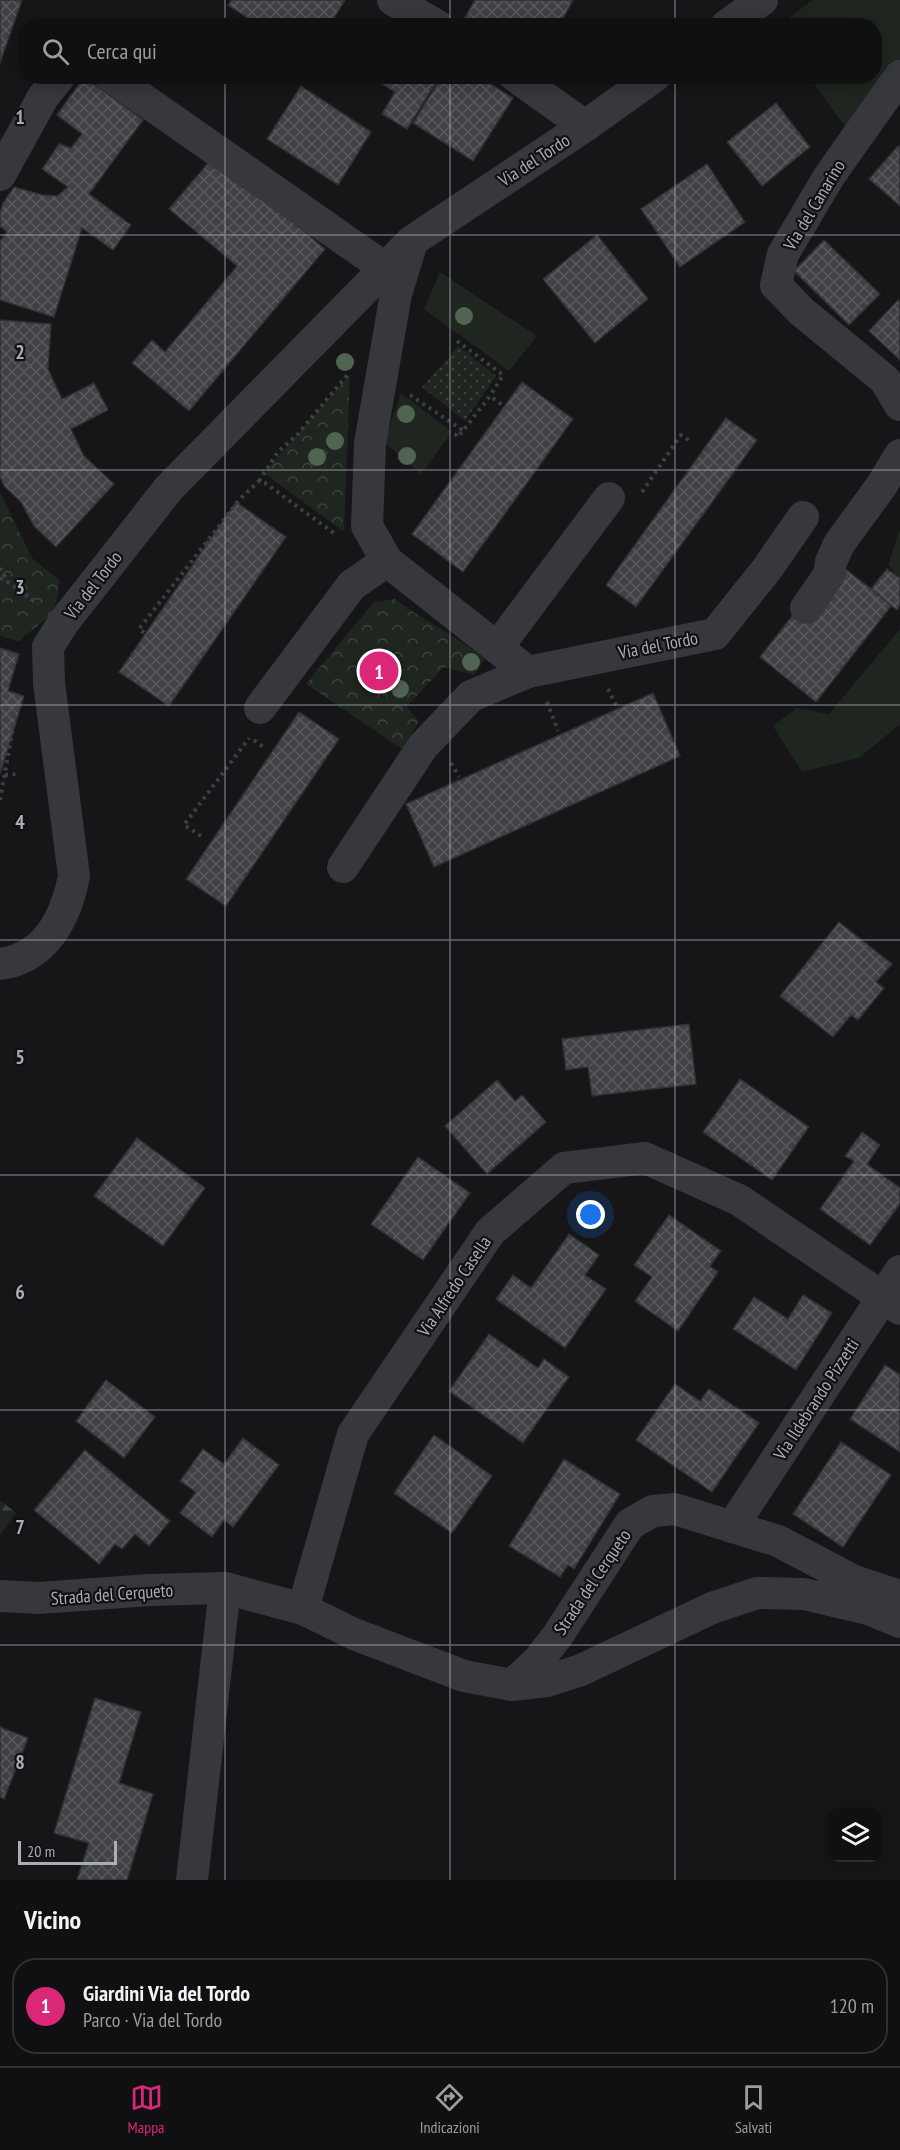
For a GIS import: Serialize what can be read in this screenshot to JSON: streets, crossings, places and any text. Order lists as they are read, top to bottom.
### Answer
{
  "streets": {
    "street": [
      "Via del Tordo",
      "Via del Canarino",
      "Via Alfredo Casella",
      "Via Ildebrando Pizzetti",
      "Strada del Cerqueto"
    ]
  },
  "crossings": [
    ["Via Alfredo Casella", "Via Ildebrando Pizzetti"],
    ["Via Alfredo Casella", "Strada del Cerqueto"],
    ["Via Ildebrando Pizzetti", "Strada del Cerqueto"]
  ],
  "scale_bar": "20 m",
  "page": {
    "search": "Cerca qui",
    "pins": "1",
    "scale": "20 m",
    "heading": "Vicino",
    "list": [
      {
        "mark": "1",
        "name": "Giardini Via del Tordo",
        "note": "Parco · Via del Tordo",
        "value": "120 m"
      }
    ],
    "nav": ["Mappa", "Indicazioni", "Salvati"]
  },
  "grid": {
    "rows": [
      "1",
      "2",
      "3",
      "4",
      "5",
      "6",
      "7",
      "8"
    ]
  }
}
